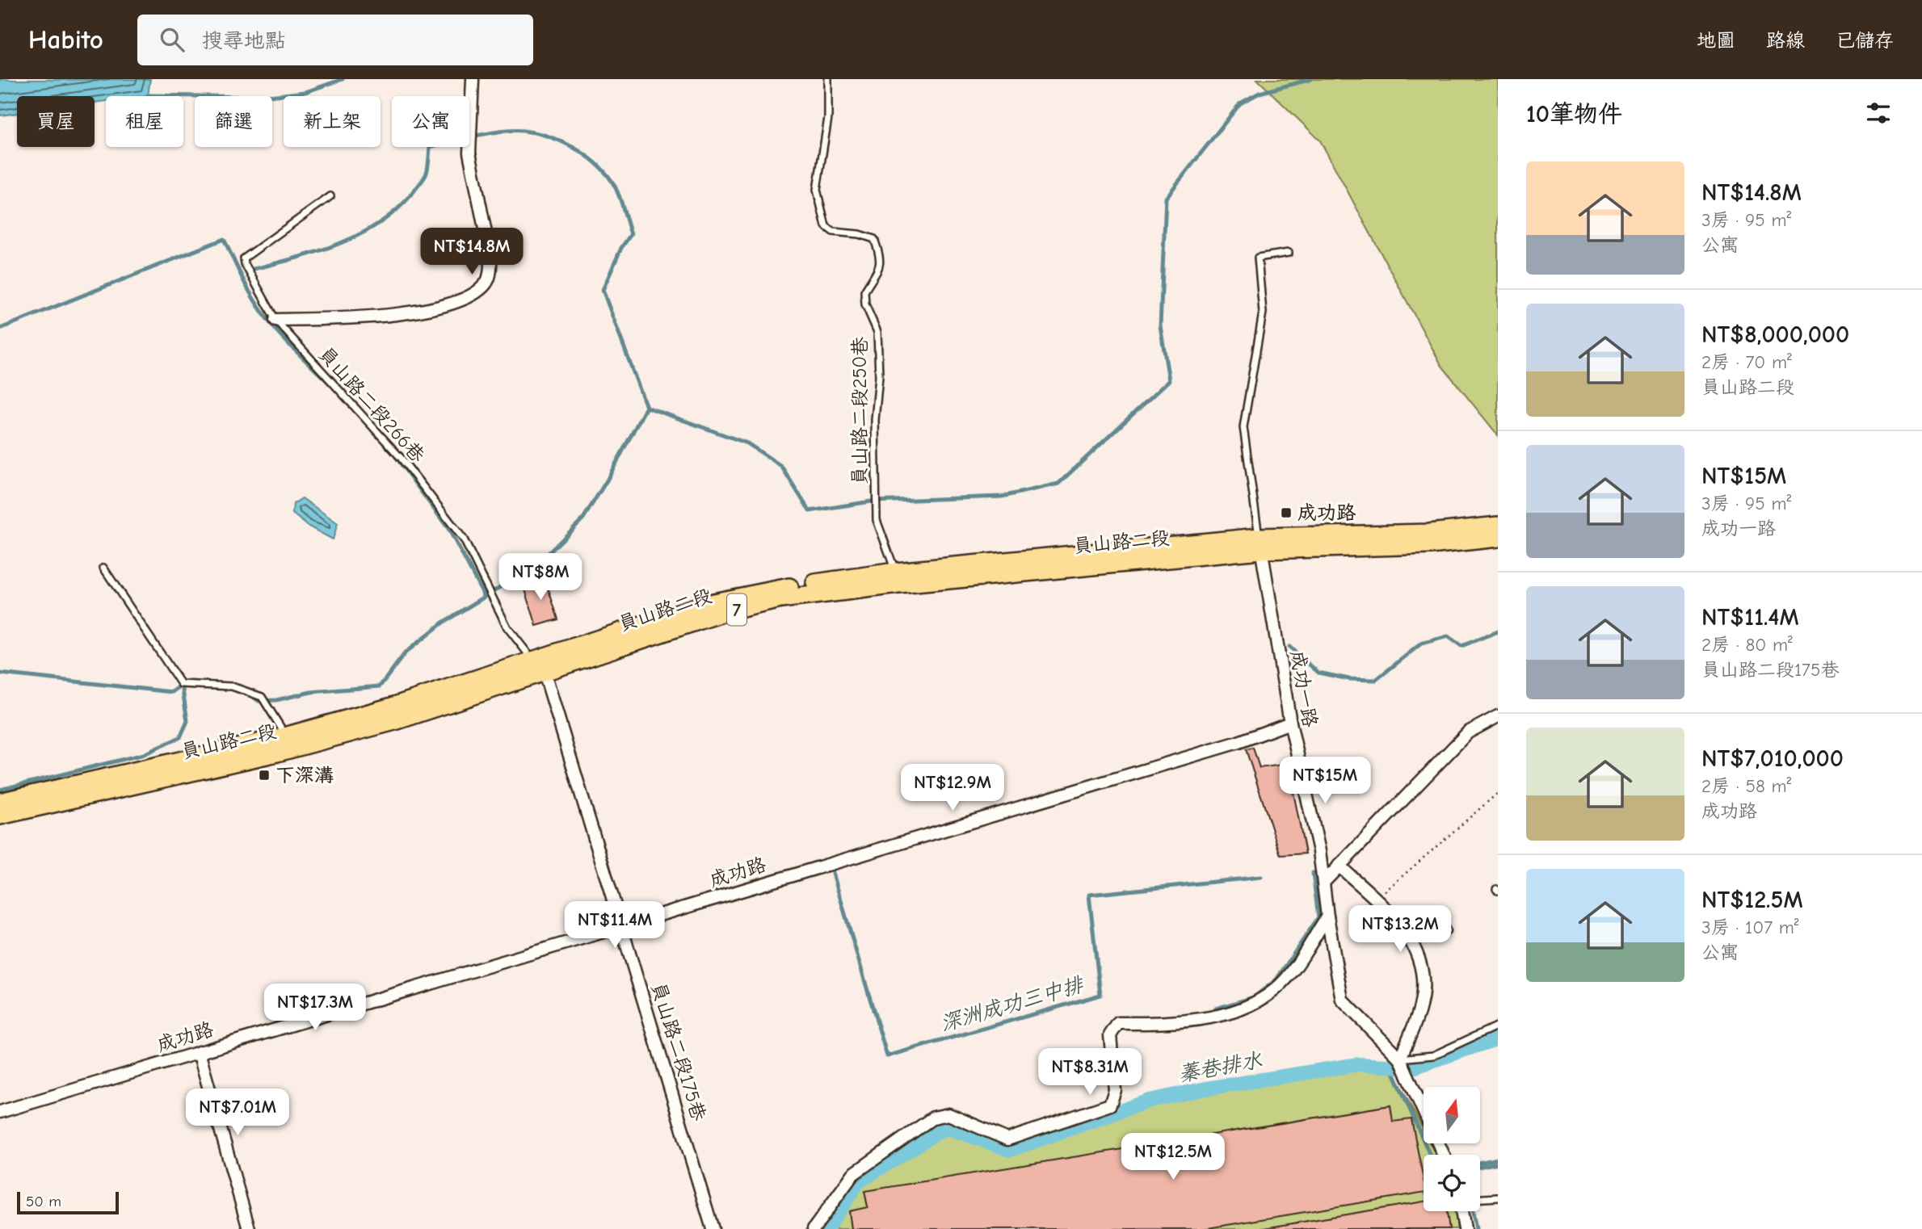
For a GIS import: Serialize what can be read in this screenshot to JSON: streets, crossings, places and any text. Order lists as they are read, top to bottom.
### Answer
{
  "streets": {
    "main road": ["員山路二段", "7"],
    "street": ["成功一路", "成功路", "員山路二段175巷"],
    "lane": ["員山路二段266巷", "員山路二段250巷"]
  },
  "crossings": [
    ["員山路二段266巷", "員山路二段"],
    ["員山路二段266巷", "員山路二段175巷"],
    ["員山路二段250巷", "員山路二段"],
    ["員山路二段", "成功一路"],
    ["員山路二段", "員山路二段175巷"],
    ["成功一路", "成功路"],
    ["成功路", "員山路二段175巷"]
  ],
  "water": ["深洲成功三中排", "蓁巷排水"],
  "places": {
    "transit": ["成功路", "下深溝"]
  },
  "scale_bar": "50 m",
  "north": "top",
  "page": {
    "header": "Habito",
    "search": "搜尋地點",
    "nav": ["地圖", "路線", "已儲存"],
    "heading": "10筆物件",
    "chip": [
      "買屋",
      "租屋",
      "篩選",
      "新上架",
      "公寓"
    ],
    "list": [
      {
        "name": "NT$14.8M",
        "note": "3房 · 95 m² · 公寓"
      },
      {
        "name": "NT$8,000,000",
        "note": "2房 · 70 m² · 員山路二段"
      },
      {
        "name": "NT$15M",
        "note": "3房 · 95 m² · 成功一路"
      },
      {
        "name": "NT$11.4M",
        "note": "2房 · 80 m² · 員山路二段175巷"
      },
      {
        "name": "NT$7,010,000",
        "note": "2房 · 58 m² · 成功路"
      },
      {
        "name": "NT$12.5M",
        "note": "3房 · 107 m² · 公寓"
      }
    ],
    "price": [
      "NT$14.8M",
      "NT$8M",
      "NT$15M",
      "NT$12.9M",
      "NT$11.4M",
      "NT$13.2M",
      "NT$17.3M",
      "NT$8.31M",
      "NT$7.01M",
      "NT$12.5M"
    ],
    "scale": "50 m"
  }
}
